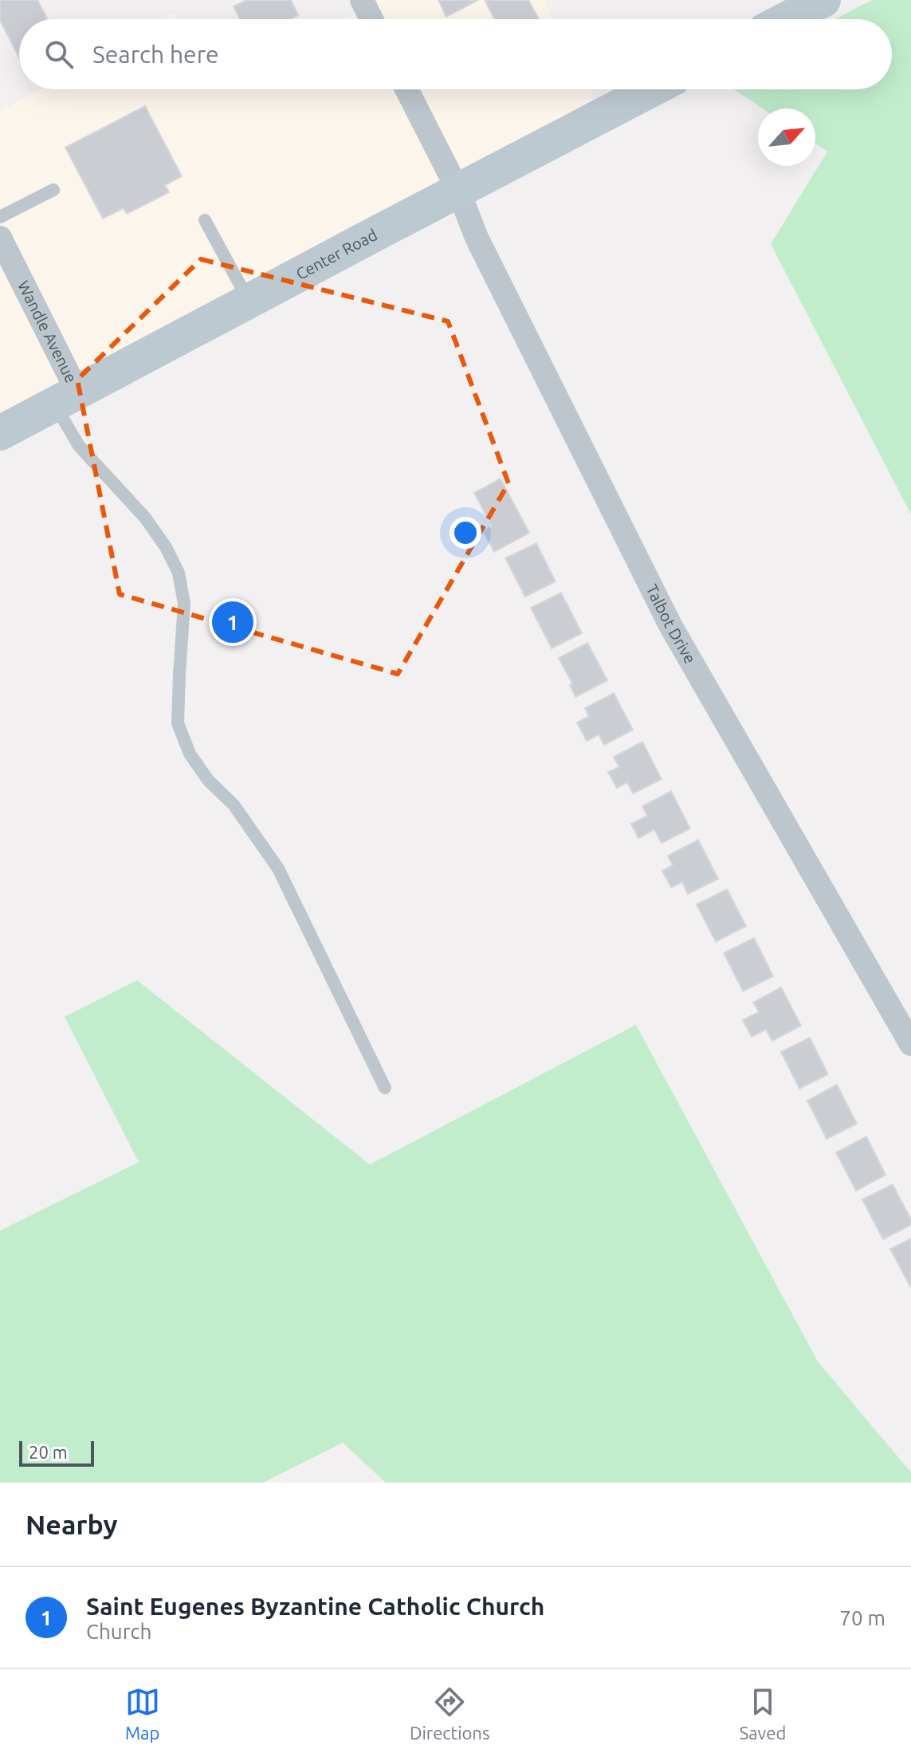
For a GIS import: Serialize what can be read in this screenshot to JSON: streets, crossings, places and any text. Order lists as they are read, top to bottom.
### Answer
{
  "streets": {
    "main road": ["Center Road"],
    "street": ["Wandle Avenue", "Talbot Drive"]
  },
  "crossings": [
    ["Center Road", "Wandle Avenue"],
    ["Center Road", "Talbot Drive"]
  ],
  "scale_bar": "20 m",
  "north": "top right",
  "page": {
    "search": "Search here",
    "pins": "1",
    "scale": "20 m",
    "heading": "Nearby",
    "list": [
      {
        "mark": "1",
        "name": "Saint Eugenes Byzantine Catholic Church",
        "note": "Church",
        "value": "70 m"
      }
    ],
    "nav": ["Map", "Directions", "Saved"]
  }
}
